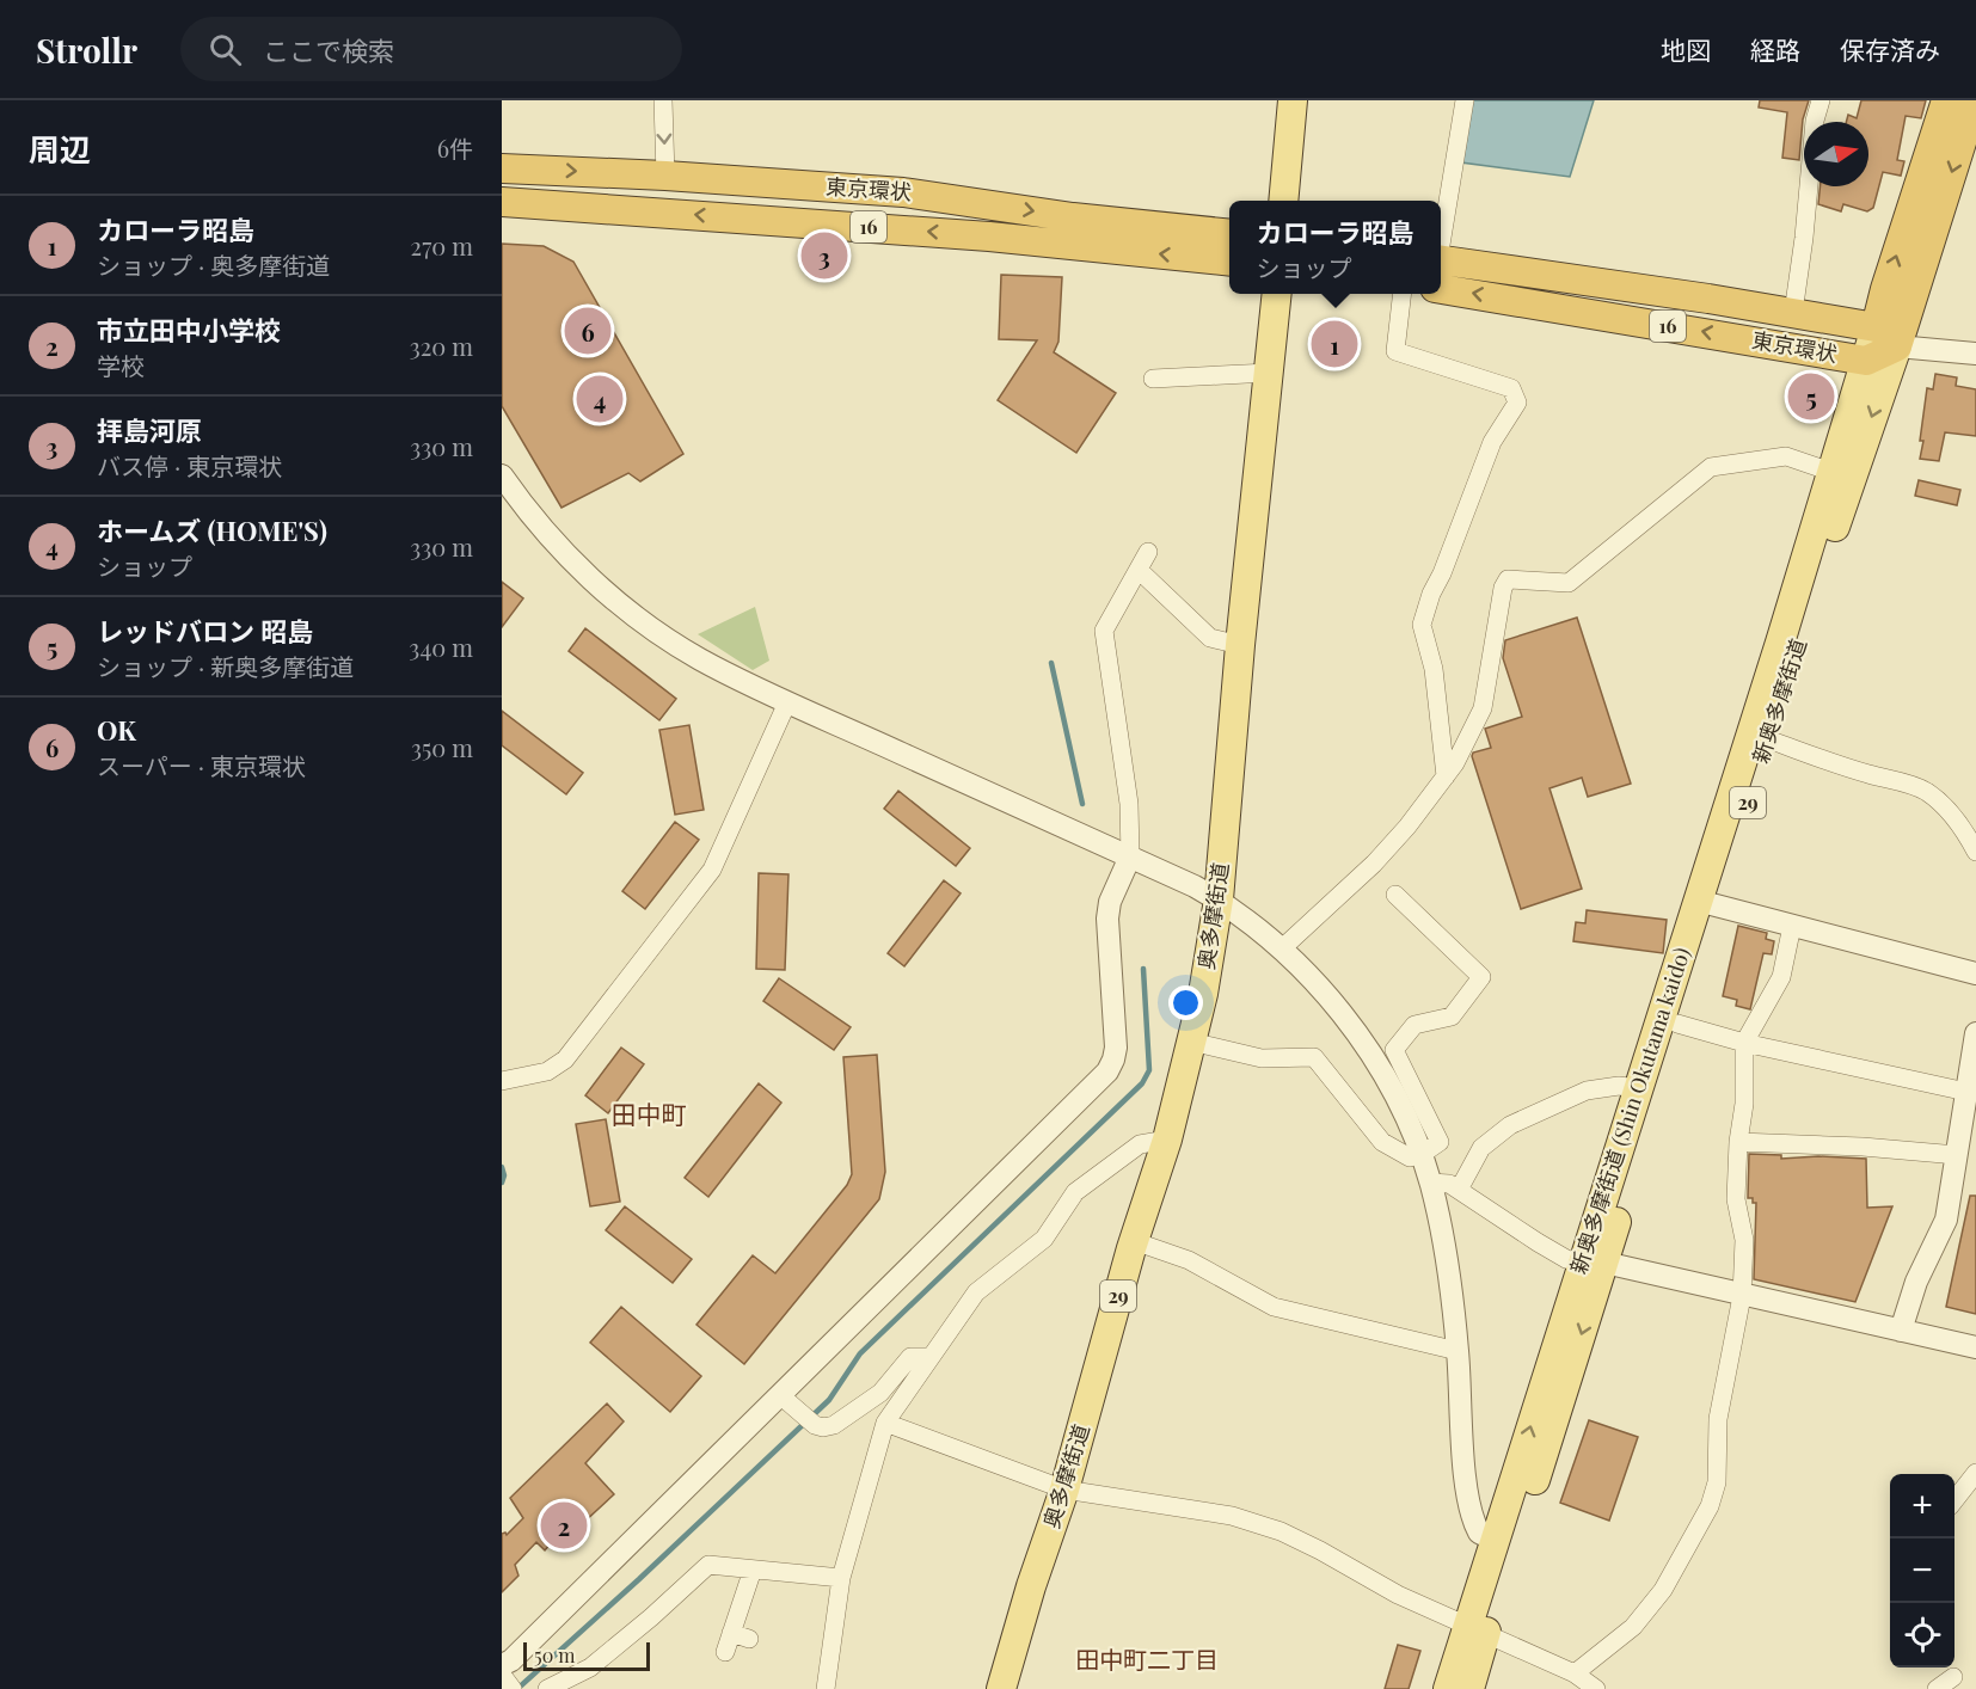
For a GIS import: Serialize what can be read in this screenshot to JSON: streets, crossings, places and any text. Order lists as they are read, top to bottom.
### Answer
{
  "streets": {
    "highway": ["東京環状", "16"],
    "main road": [
      "新奥多摩街道",
      "29",
      "奥多摩街道",
      "新奥多摩街道 (Shin Okutama kaido)"
    ]
  },
  "crossings": [
    ["東京環状", "新奥多摩街道"],
    ["東京環状", "29"],
    ["新奥多摩街道", "新奥多摩街道 (Shin Okutama kaido)"],
    ["29", "新奥多摩街道 (Shin Okutama kaido)"]
  ],
  "districts": ["田中町", "田中町二丁目"],
  "scale_bar": "50 m",
  "north": "right",
  "page": {
    "header": "Strollr",
    "search": "ここで検索",
    "nav": ["地図", "経路", "保存済み"],
    "heading": ["周辺", "6件"],
    "list": [
      {
        "mark": "1",
        "name": "カローラ昭島",
        "note": "ショップ · 奥多摩街道",
        "value": "270 m"
      },
      {
        "mark": "2",
        "name": "市立田中小学校",
        "note": "学校",
        "value": "320 m"
      },
      {
        "mark": "3",
        "name": "拝島河原",
        "note": "バス停 · 東京環状",
        "value": "330 m"
      },
      {
        "mark": "4",
        "name": "ホームズ (HOME'S)",
        "note": "ショップ",
        "value": "330 m"
      },
      {
        "mark": "5",
        "name": "レッドバロン 昭島",
        "note": "ショップ · 新奥多摩街道",
        "value": "340 m"
      },
      {
        "mark": "6",
        "name": "OK",
        "note": "スーパー · 東京環状",
        "value": "350 m"
      }
    ],
    "popup": ["カローラ昭島", "ショップ"],
    "pins": [
      "3",
      "6",
      "1",
      "5",
      "4",
      "2"
    ],
    "map_buttons": ["+", "−"],
    "scale": "50 m"
  }
}
